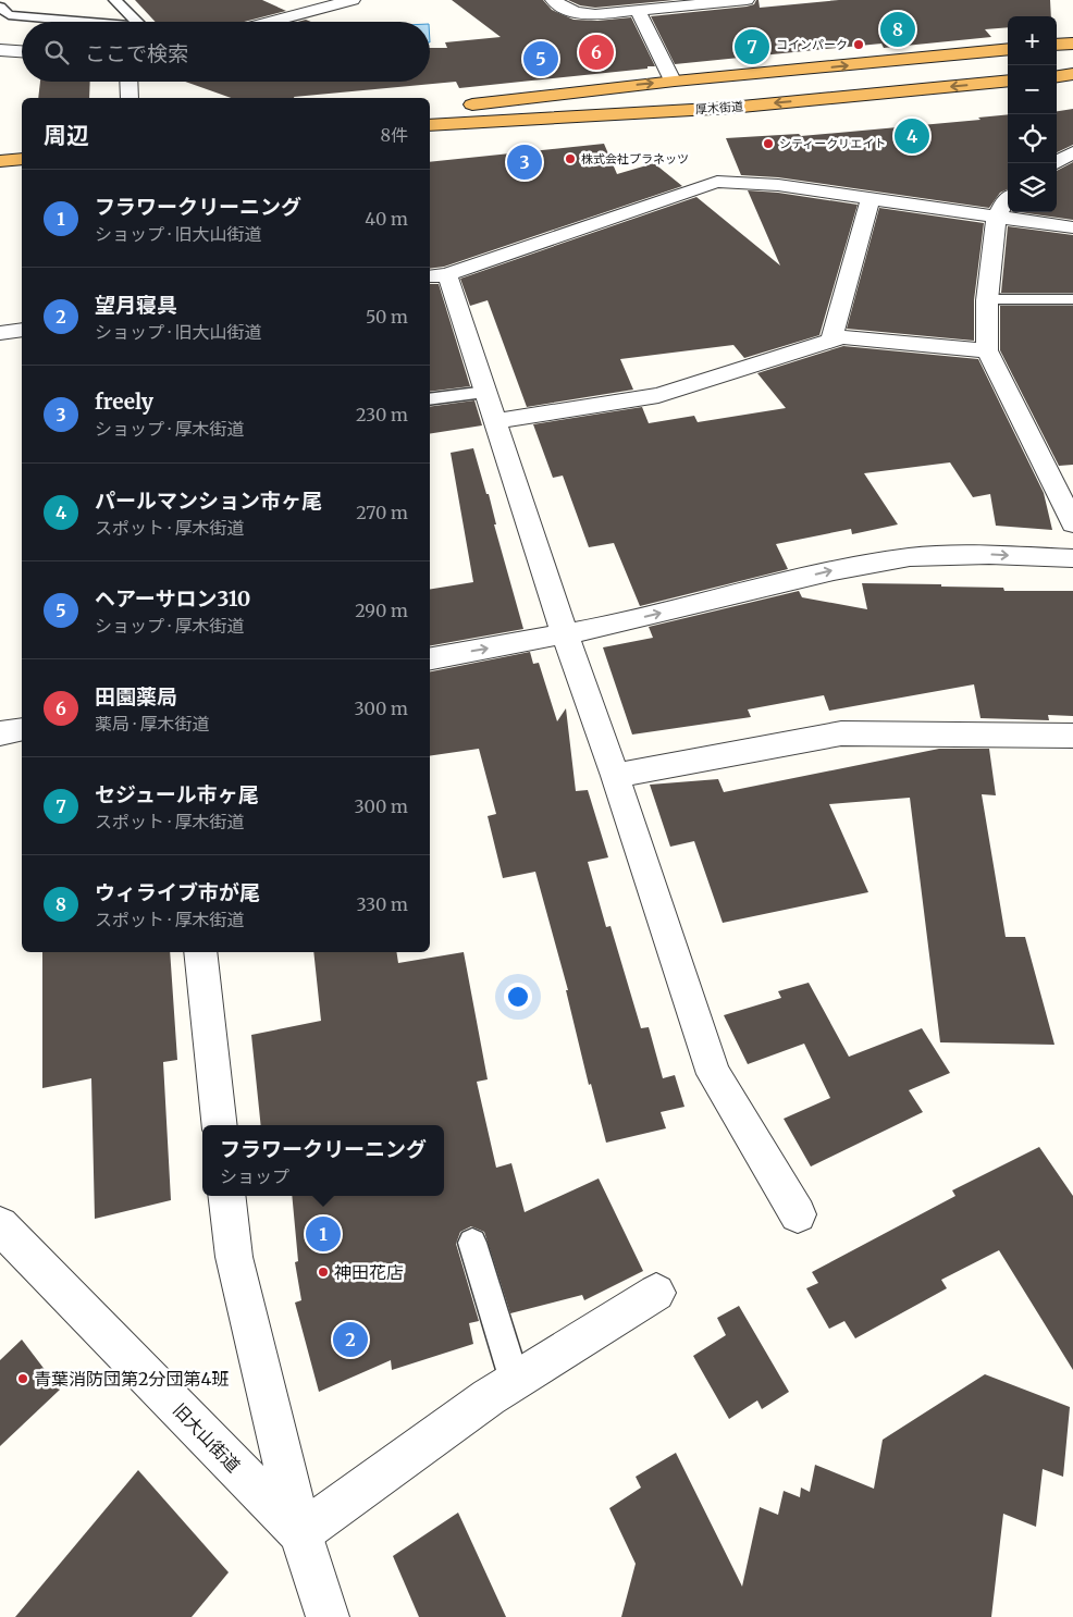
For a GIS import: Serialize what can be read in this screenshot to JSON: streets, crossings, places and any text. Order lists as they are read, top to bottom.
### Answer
{
  "streets": {
    "highway": ["厚木街道"],
    "street": ["旧大山街道"]
  },
  "places": [
    "コインパーク",
    "シティークリエイト",
    "株式会社プラネッツ",
    "神田花店",
    "青葉消防団第2分団第4班"
  ],
  "page": {
    "pins": [
      "8",
      "7",
      "6",
      "5",
      "4",
      "3",
      "1",
      "2"
    ],
    "map_buttons": ["+", "−"],
    "search": "ここで検索",
    "heading": ["周辺", "8件"],
    "list": [
      {
        "mark": "1",
        "name": "フラワークリーニング",
        "note": "ショップ · 旧大山街道",
        "value": "40 m"
      },
      {
        "mark": "2",
        "name": "望月寝具",
        "note": "ショップ · 旧大山街道",
        "value": "50 m"
      },
      {
        "mark": "3",
        "name": "freely",
        "note": "ショップ · 厚木街道",
        "value": "230 m"
      },
      {
        "mark": "4",
        "name": "パールマンション市ヶ尾",
        "note": "スポット · 厚木街道",
        "value": "270 m"
      },
      {
        "mark": "5",
        "name": "ヘアーサロン310",
        "note": "ショップ · 厚木街道",
        "value": "290 m"
      },
      {
        "mark": "6",
        "name": "田園薬局",
        "note": "薬局 · 厚木街道",
        "value": "300 m"
      },
      {
        "mark": "7",
        "name": "セジュール市ヶ尾",
        "note": "スポット · 厚木街道",
        "value": "300 m"
      },
      {
        "mark": "8",
        "name": "ウィライブ市が尾",
        "note": "スポット · 厚木街道",
        "value": "330 m"
      }
    ],
    "popup": ["フラワークリーニング", "ショップ"]
  }
}
